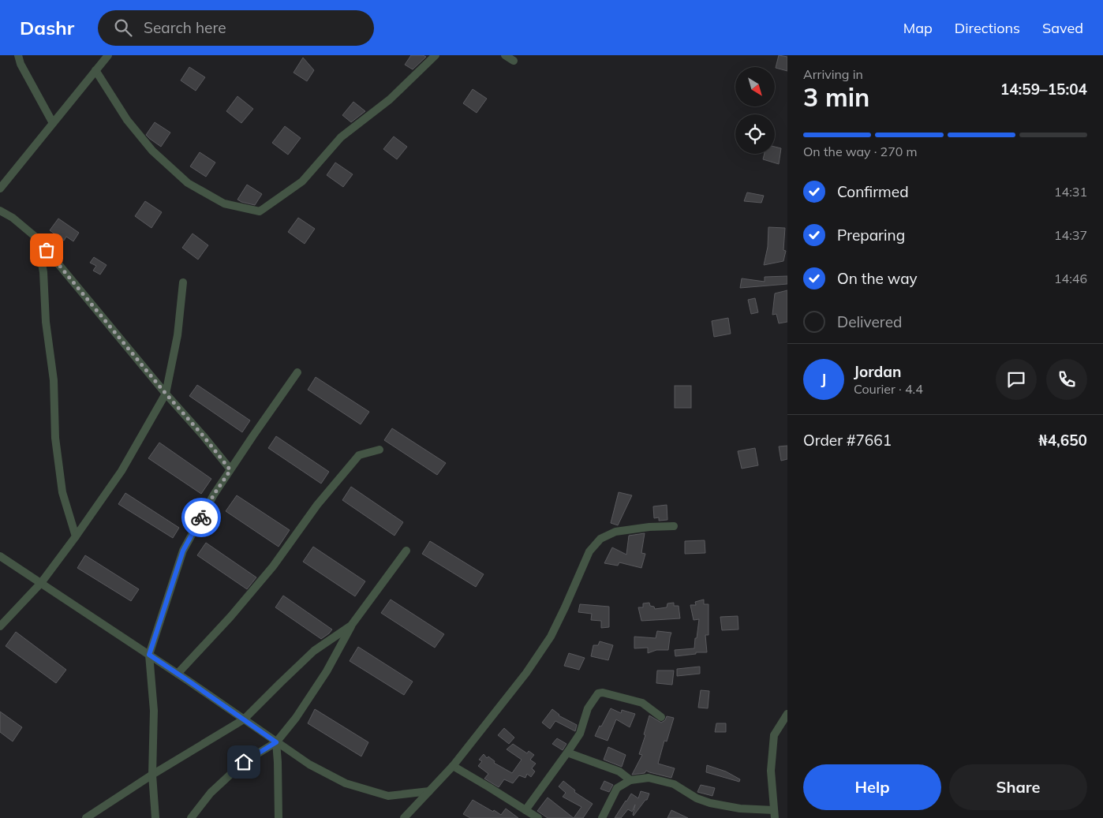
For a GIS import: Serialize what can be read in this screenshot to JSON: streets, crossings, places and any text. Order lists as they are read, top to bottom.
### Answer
{
  "north": "bottom right",
  "page": {
    "header": "Dashr",
    "search": "Search here",
    "nav": ["Map", "Directions", "Saved"],
    "heading": ["3 min", "Arriving in", "14:59–15:04"],
    "panel": [
      "Jordan",
      "Courier · 4.4",
      "Order #7661",
      "₦4,650"
    ],
    "bar": "On the way · 270 m",
    "list": [
      ["Confirmed", "14:31"],
      ["Preparing", "14:37"],
      ["On the way", "14:46"],
      "Delivered"
    ],
    "round": "J",
    "buttons": ["Help", "Share"]
  }
}
